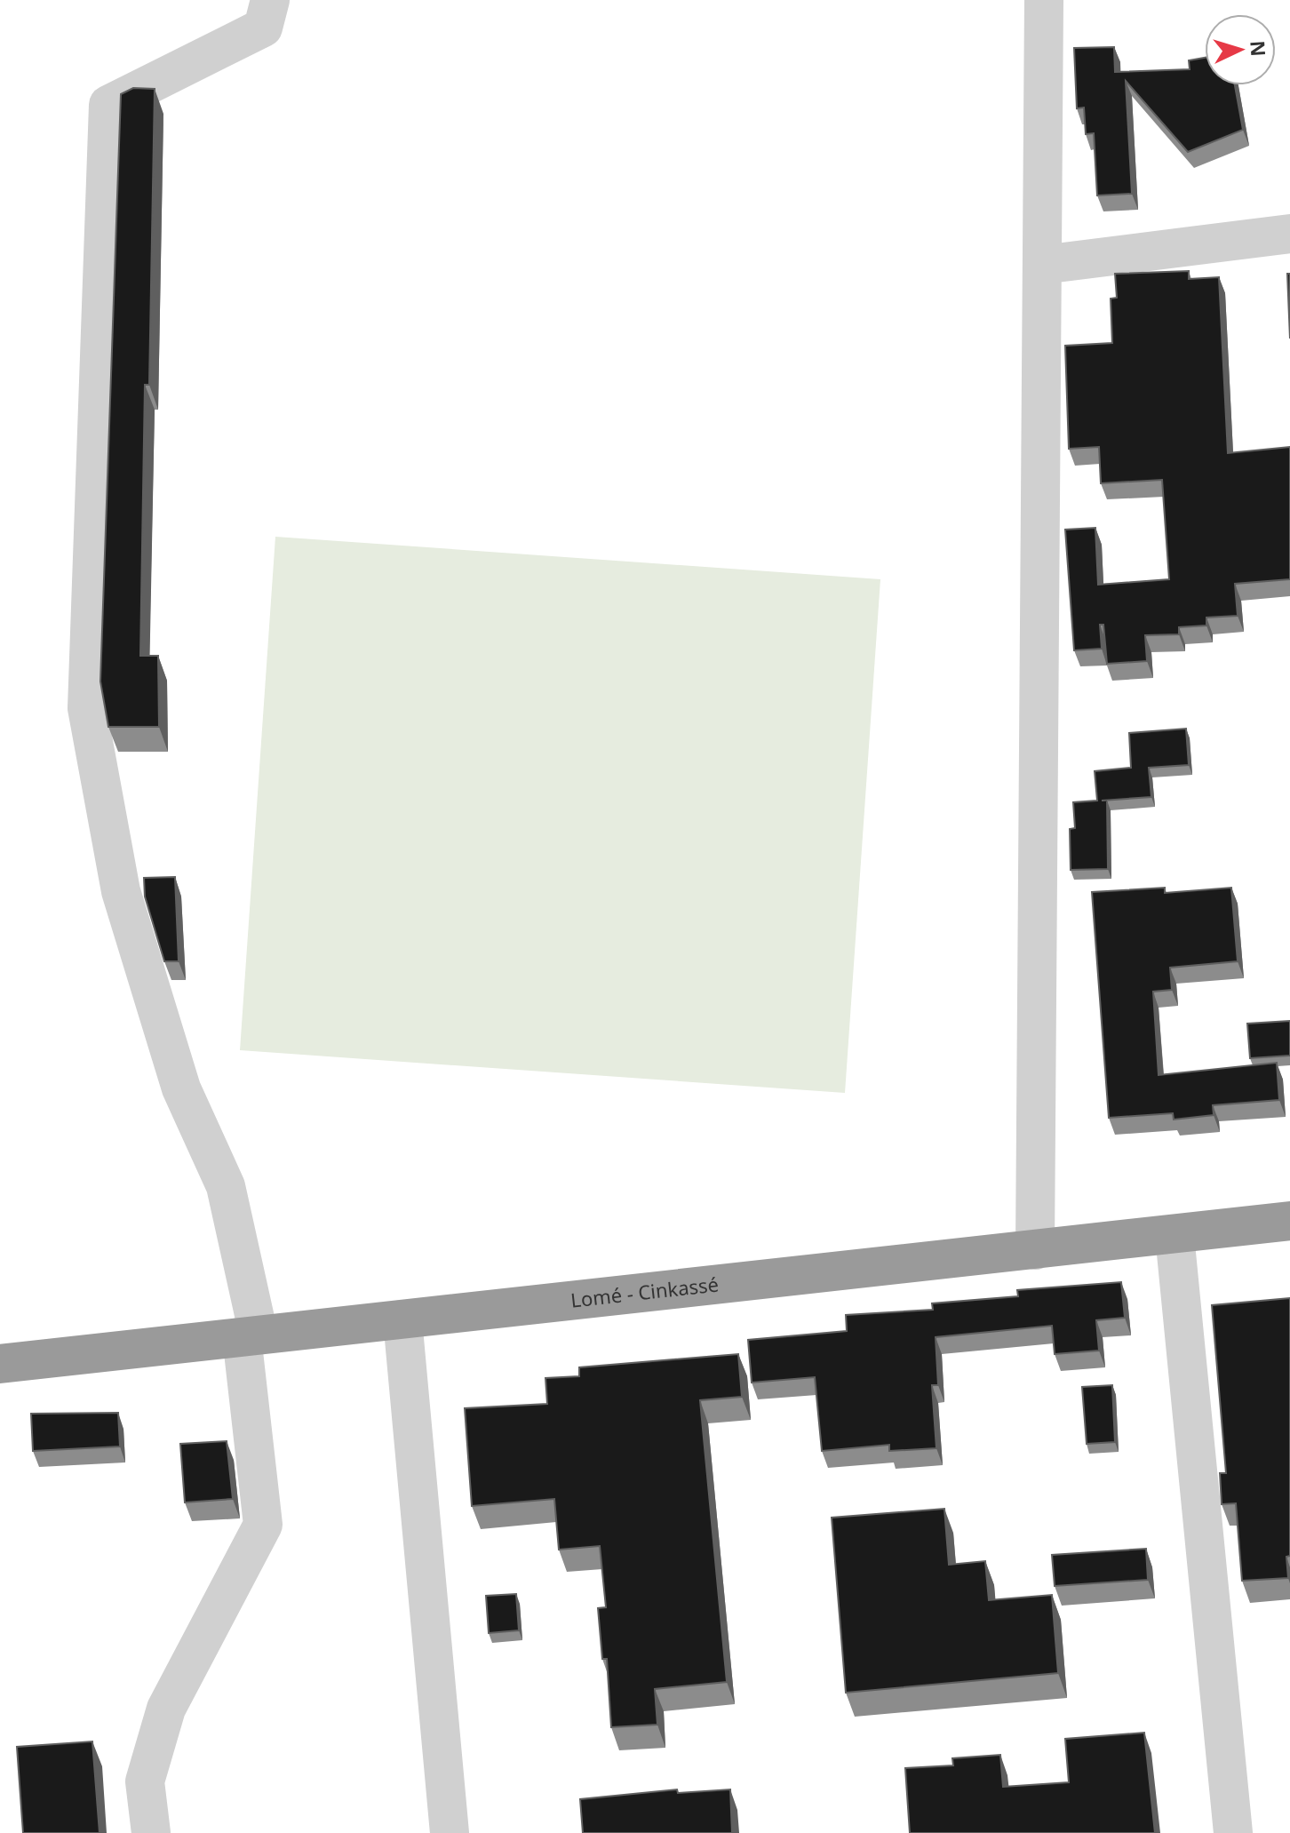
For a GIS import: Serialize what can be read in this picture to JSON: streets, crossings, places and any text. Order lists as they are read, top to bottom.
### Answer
{
  "streets": {
    "highway": ["Lomé - Cinkassé"]
  },
  "north": "right"
}
